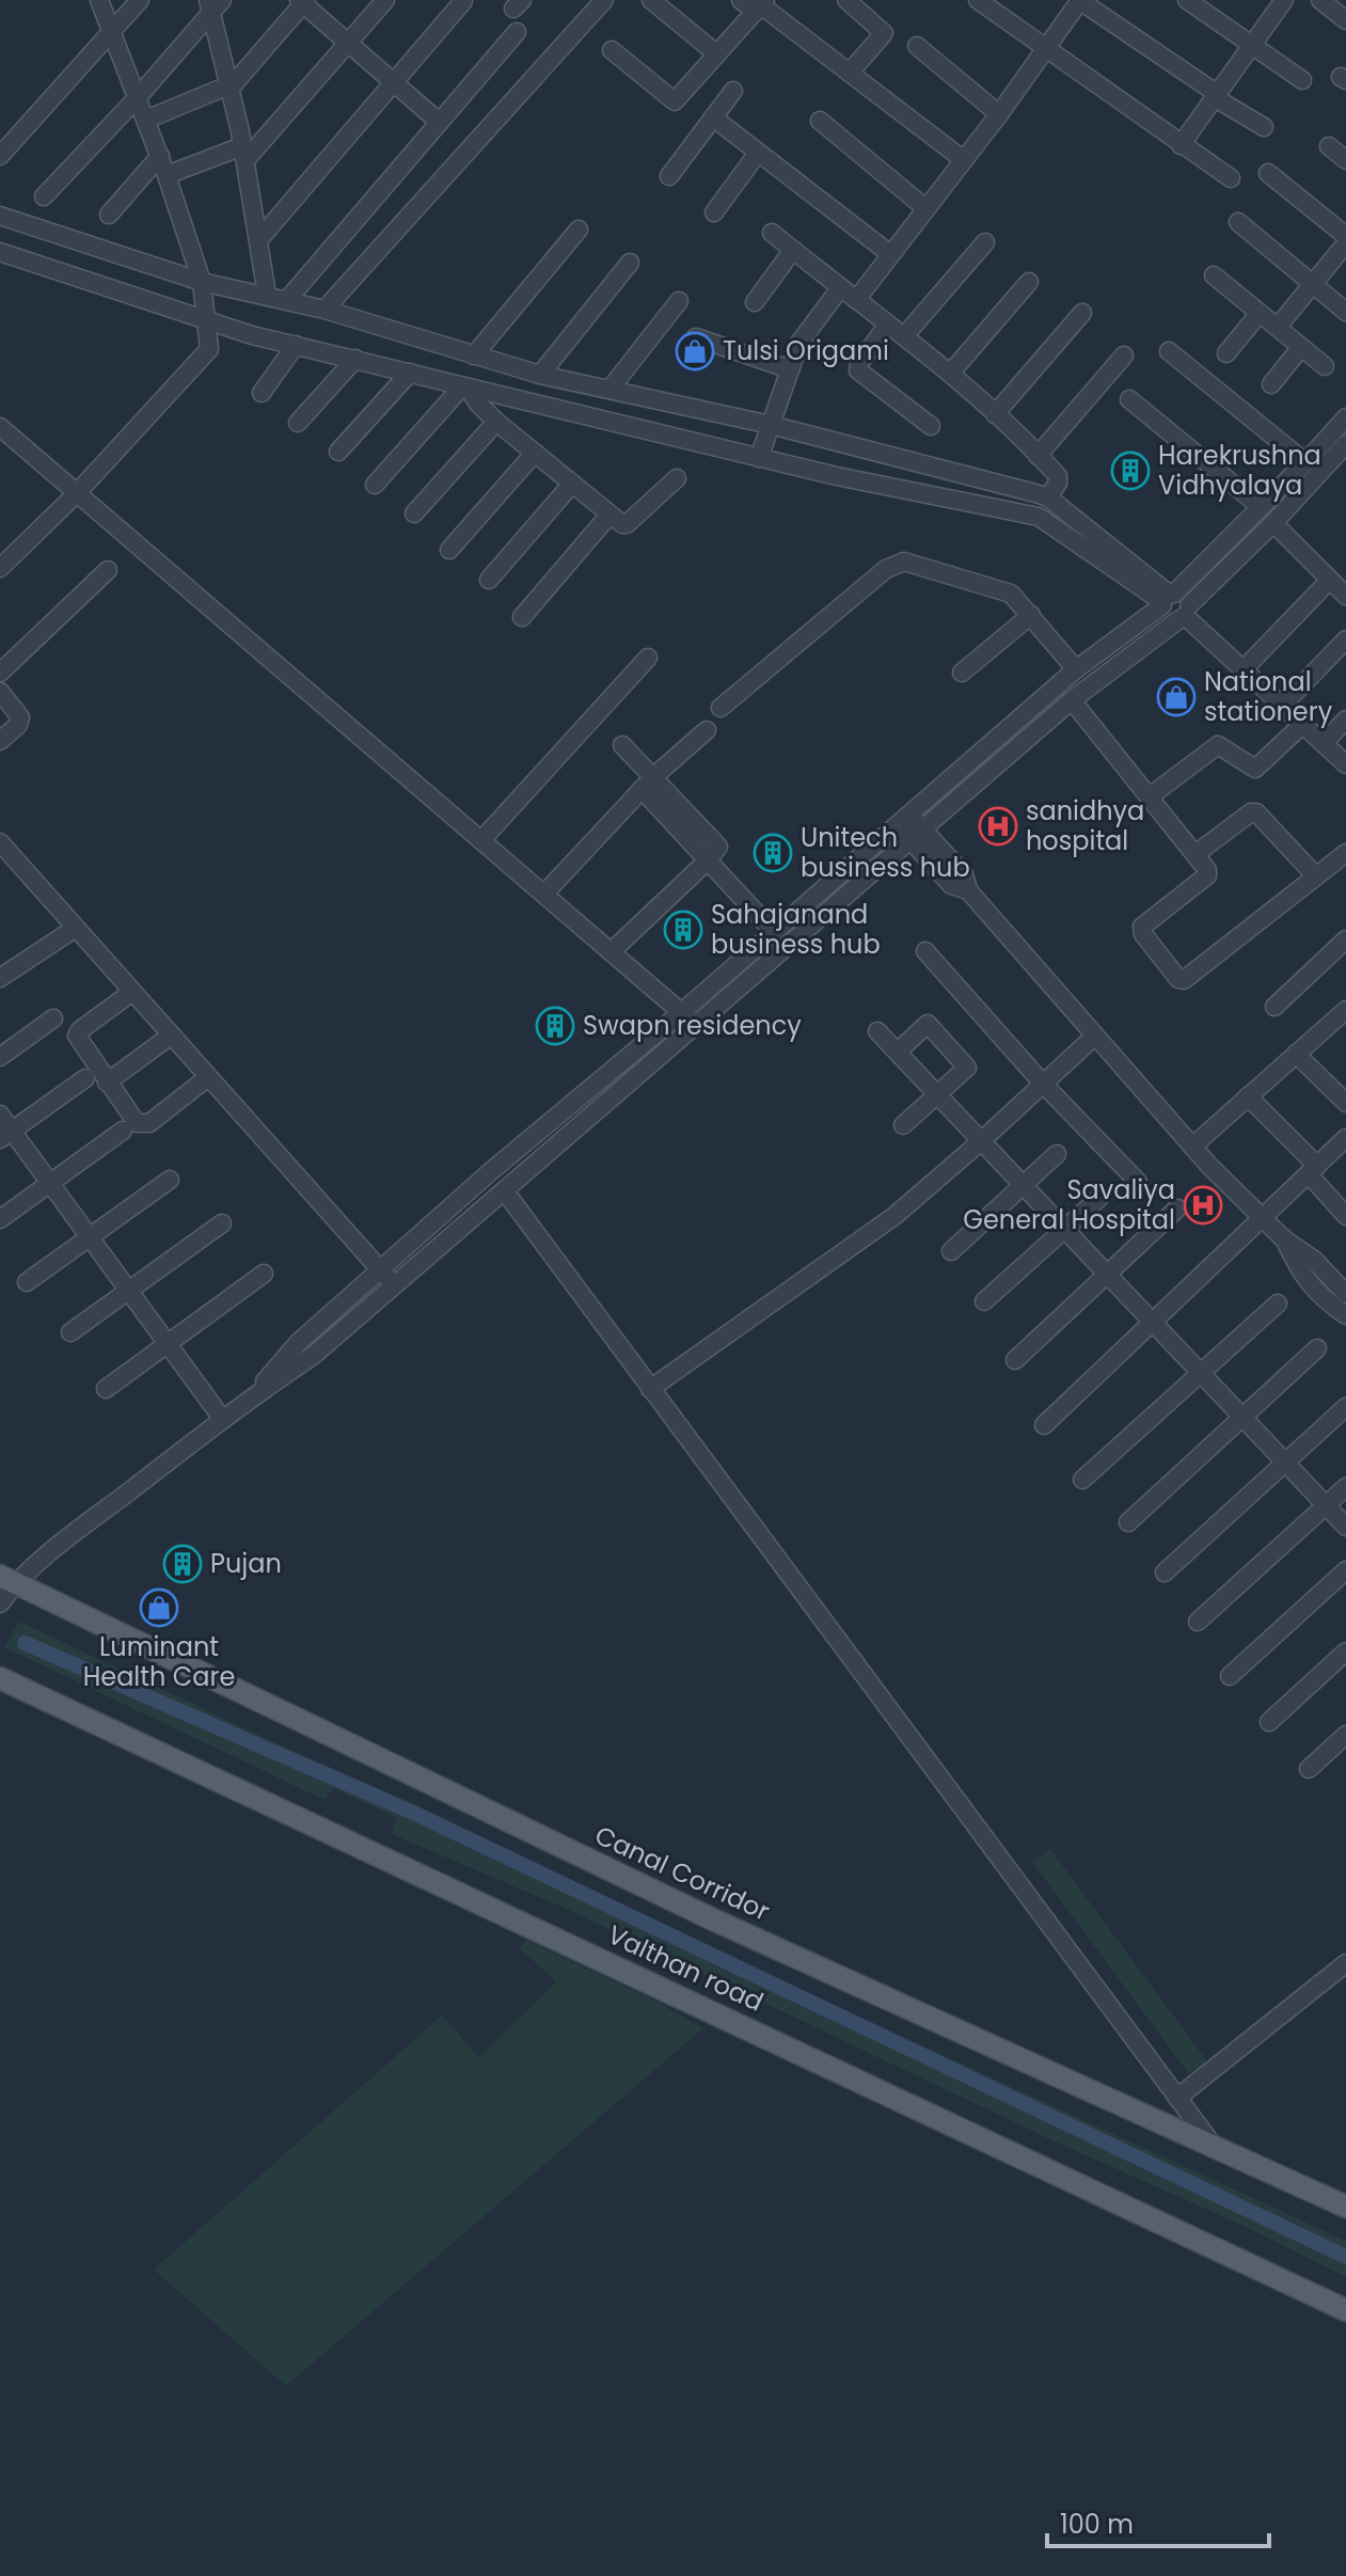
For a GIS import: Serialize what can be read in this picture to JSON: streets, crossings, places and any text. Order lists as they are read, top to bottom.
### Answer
{
  "streets": {
    "main road": ["Canal Corridor", "Valthan road"]
  },
  "places": {
    "shop": ["Tulsi Origami", "National stationery", "Luminant Health Care"],
    "building": [
      "Harekrushna Vidhyalaya",
      "Unitech business hub",
      "Sahajanand business hub",
      "Swapn residency",
      "Pujan"
    ],
    "hospital": ["sanidhya hospital", "Savaliya General Hospital"]
  },
  "scale_bar": "100 m"
}
